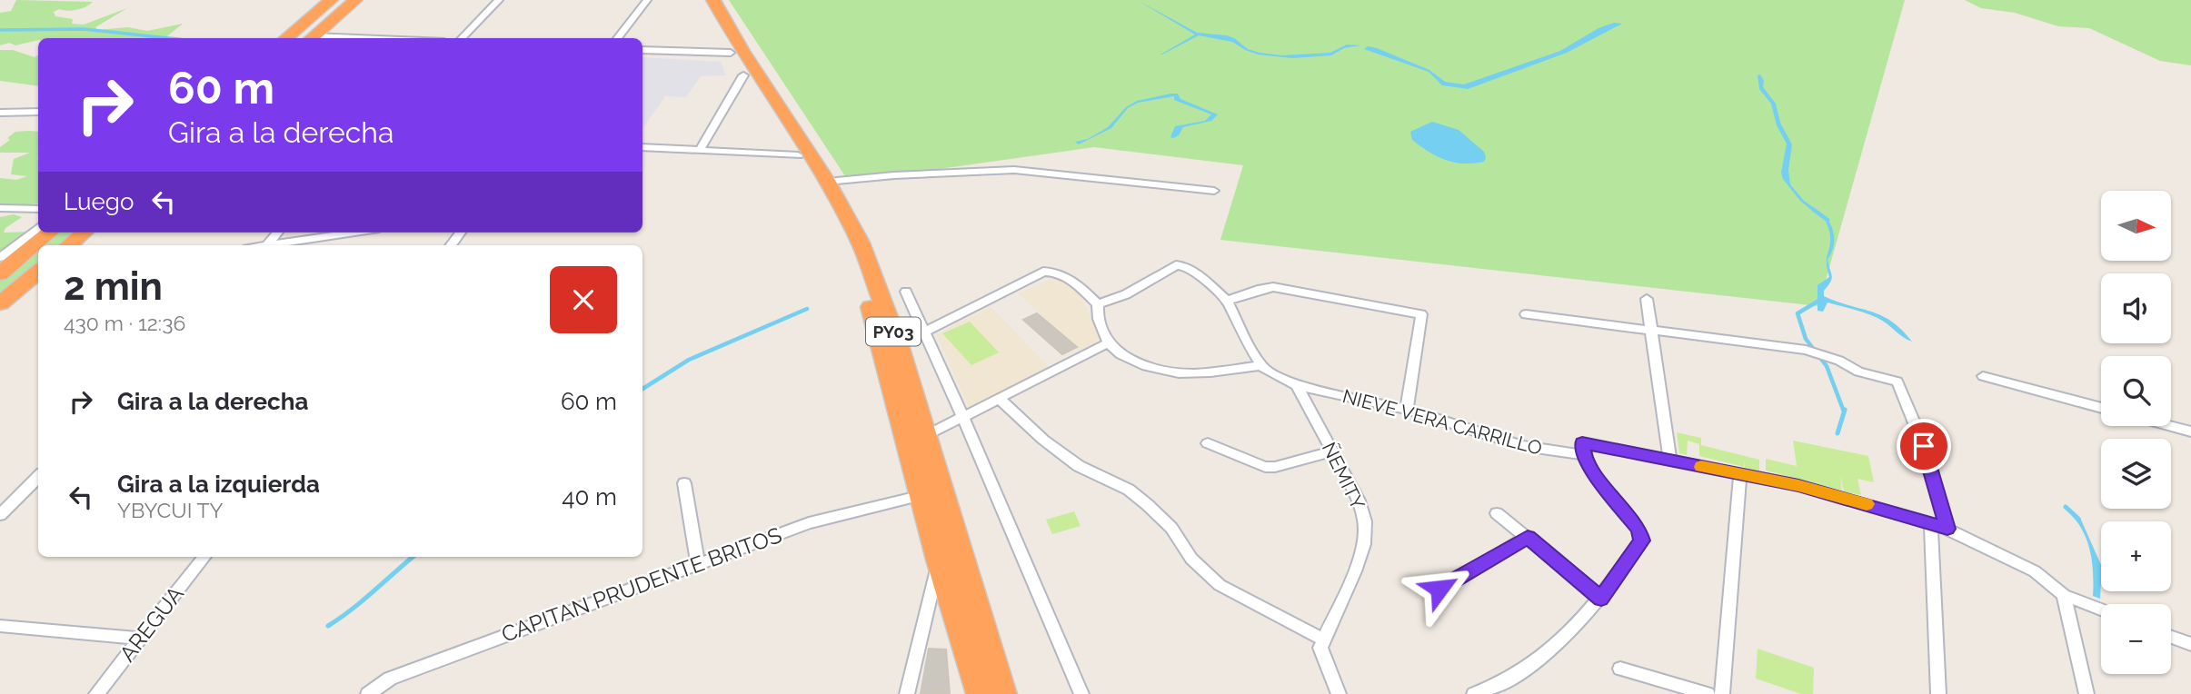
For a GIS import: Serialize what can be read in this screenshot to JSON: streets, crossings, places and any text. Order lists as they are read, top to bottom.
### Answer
{
  "streets": {
    "highway": ["PY03"],
    "street": [
      "NIEVE VERA CARRILLO",
      "ÑEMITY",
      "CAPITAN PRUDENTE BRITOS",
      "AREGUA"
    ]
  },
  "crossings": [
    ["PY03", "CAPITAN PRUDENTE BRITOS"],
    ["NIEVE VERA CARRILLO", "ÑEMITY"]
  ],
  "north": "right",
  "page": {
    "turn": ["60 m", "Gira a la derecha"],
    "then": "Luego",
    "map_buttons": ["+", "−"],
    "heading": ["2 min", "430 m · 12:36"],
    "list": [
      {
        "name": "Gira a la derecha",
        "value": "60 m"
      },
      {
        "name": "Gira a la izquierda",
        "note": "YBYCUI TY",
        "value": "40 m"
      }
    ]
  }
}
